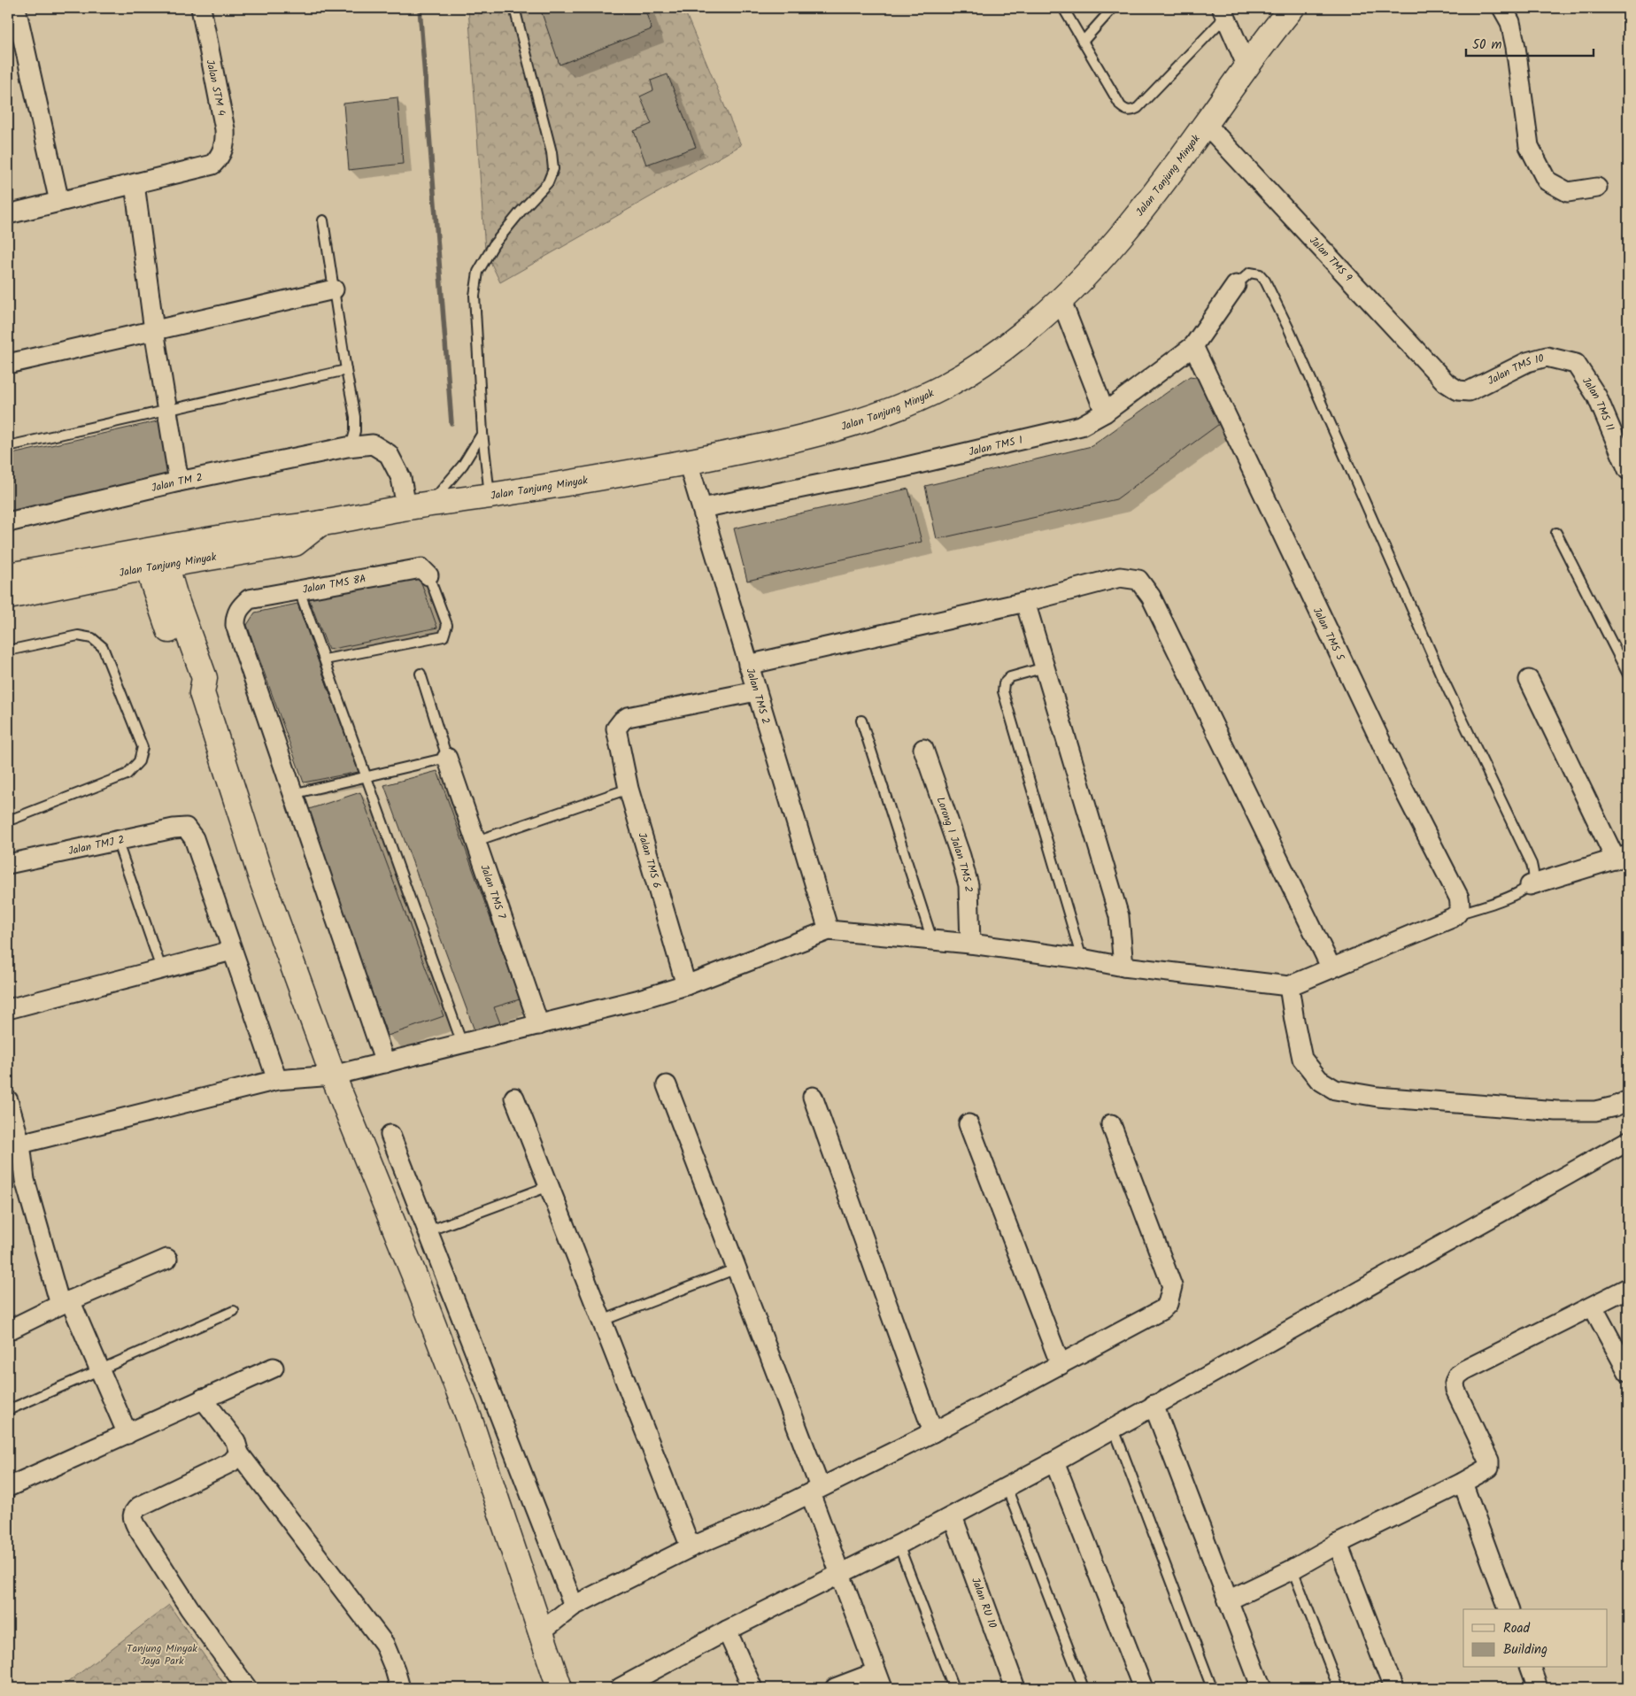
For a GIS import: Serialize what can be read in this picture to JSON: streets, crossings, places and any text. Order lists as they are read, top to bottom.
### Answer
{
  "streets": {
    "main road": ["Jalan Tanjung Minyak"],
    "street": [
      "Jalan STM 4",
      "Jalan TMS 9",
      "Jalan TMS 10",
      "Jalan TMS 11",
      "Jalan TMS 1",
      "Jalan TM 2",
      "Jalan TMS 8A",
      "Jalan TMS 5",
      "Jalan TMS 2",
      "Jalan TMJ 2",
      "Lorong 1 Jalan TMS 2",
      "Jalan TMS 6",
      "Jalan TMS 7",
      "Jalan RU 10"
    ]
  },
  "crossings": [
    ["Jalan Tanjung Minyak", "Jalan TMS 9"],
    ["Jalan Tanjung Minyak", "Jalan TM 2"],
    ["Jalan Tanjung Minyak", "Jalan TMS 2"],
    ["Jalan TMS 9", "Jalan TMS 10"],
    ["Jalan TMS 10", "Jalan TMS 11"],
    ["Jalan TMS 1", "Jalan TMS 5"],
    ["Jalan TMS 1", "Jalan TMS 2"],
    ["Jalan TMS 2", "Jalan TMS 6"]
  ],
  "parks": ["Tanjung Minyak Jaya Park"],
  "legend": ["Road", "Building"],
  "scale_bar": "50 m"
}
